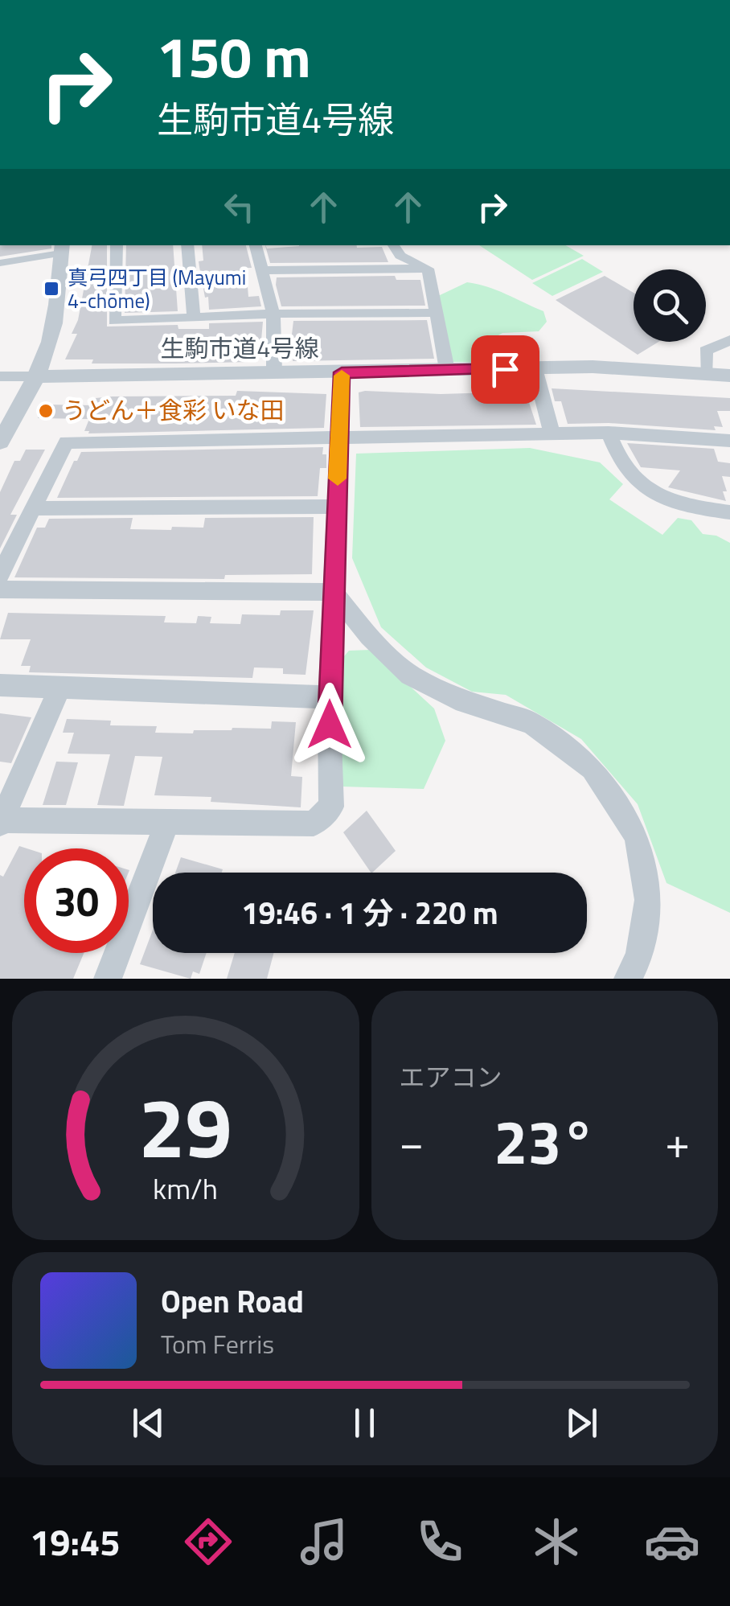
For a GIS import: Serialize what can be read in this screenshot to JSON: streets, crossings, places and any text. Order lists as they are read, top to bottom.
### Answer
{
  "streets": {
    "street": ["生駒市道4号線"]
  },
  "places": {
    "transit": ["真弓四丁目 (Mayumi 4-chōme)"],
    "other": ["うどん＋食彩 いな田"]
  },
  "page": {
    "turn": ["150 m", "生駒市道4号線"],
    "limit": "30",
    "trip": "19:46 · 1 分 · 220 m",
    "tile": "エアコン",
    "heat": ["−", "23°", "+"],
    "song": ["Open Road", "Tom Ferris"],
    "tabs": "19:45",
    "gauge": ["29", "km/h"]
  }
}
